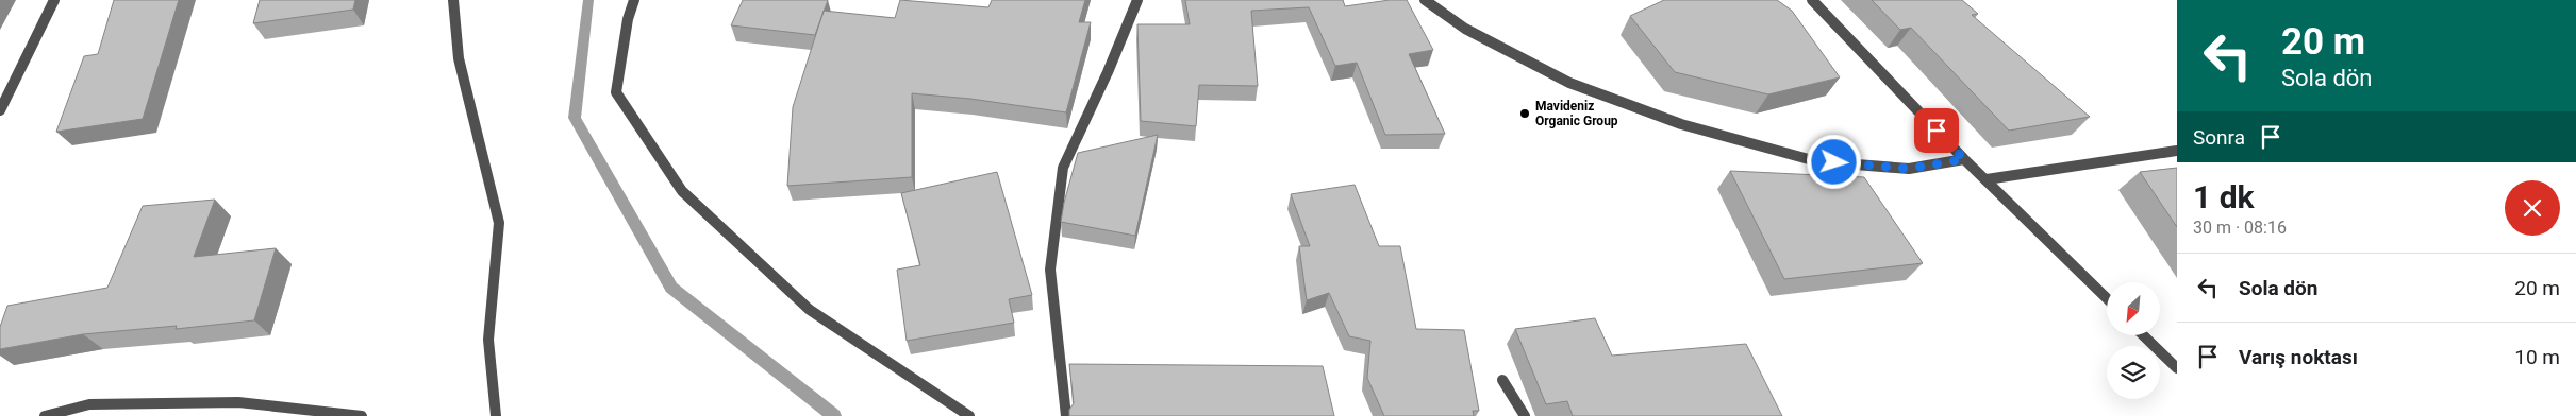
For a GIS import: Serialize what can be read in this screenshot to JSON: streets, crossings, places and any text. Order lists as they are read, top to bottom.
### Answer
{
  "places": ["Mavideniz Organic Group"],
  "north": "bottom left",
  "page": {
    "turn": ["20 m", "Sola dön"],
    "then": "Sonra",
    "heading": ["1 dk", "30 m · 08:16"],
    "list": [
      {
        "name": "Sola dön",
        "value": "20 m"
      },
      {
        "name": "Varış noktası",
        "value": "10 m"
      }
    ]
  }
}
